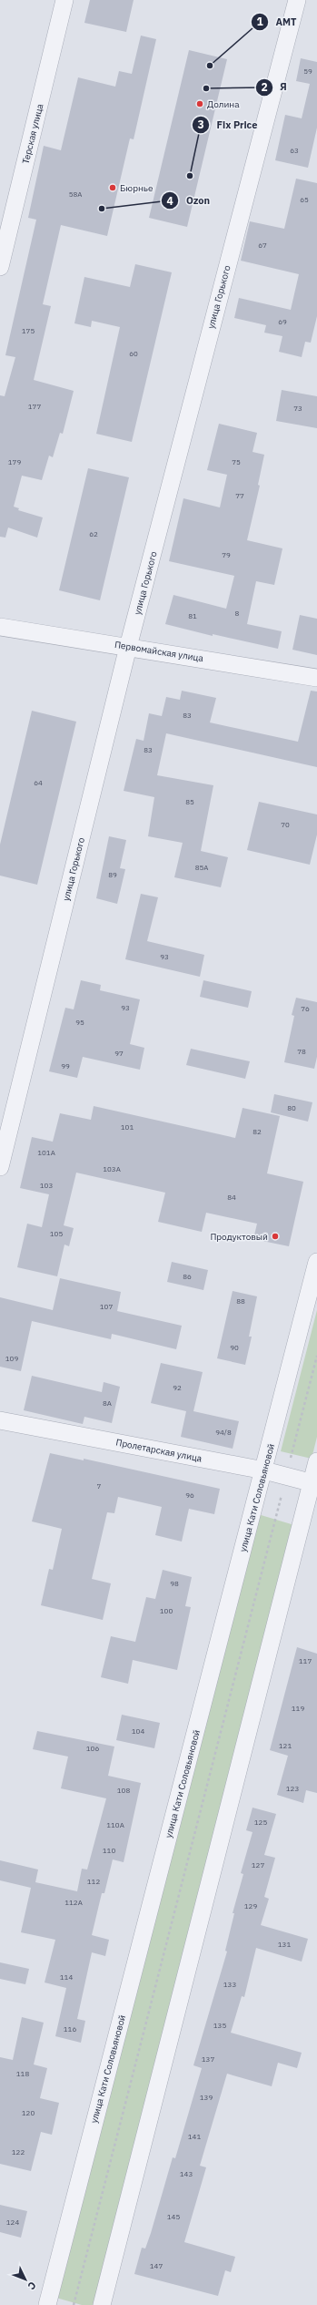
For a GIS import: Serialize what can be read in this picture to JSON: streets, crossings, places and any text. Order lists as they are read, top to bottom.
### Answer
{
  "streets": {
    "street": [
      "Терская улица",
      "улица Горького",
      "Первомайская улица",
      "Пролетарская улица",
      "улица Кати Соловьяновой"
    ]
  },
  "crossings": [
    ["улица Горького", "Первомайская улица"],
    ["Пролетарская улица", "улица Кати Соловьяновой"]
  ],
  "places": [
    "АМТ",
    "Я",
    "Долина",
    "Fix Price",
    "Бюрнье",
    "Ozon",
    "Продуктовый"
  ],
  "house_numbers": [
    "59",
    "63",
    "58А",
    "65",
    "67",
    "69",
    "175",
    "60",
    "177",
    "73",
    "179",
    "75",
    "77",
    "62",
    "79",
    "8",
    "81",
    "83",
    "83",
    "64",
    "85",
    "70",
    "85А",
    "89",
    "93",
    "93",
    "76",
    "95",
    "78",
    "97",
    "99",
    "80",
    "101",
    "82",
    "101А",
    "103А",
    "103",
    "84",
    "105",
    "86",
    "88",
    "107",
    "90",
    "109",
    "92",
    "8А",
    "94/8",
    "7",
    "96",
    "98",
    "100",
    "117",
    "119",
    "104",
    "121",
    "106",
    "123",
    "108",
    "125",
    "110А",
    "110",
    "127",
    "112",
    "112А",
    "129",
    "131",
    "114",
    "133",
    "135",
    "116",
    "137",
    "118",
    "139",
    "120",
    "141",
    "122",
    "143",
    "145",
    "124",
    "147"
  ],
  "north": "bottom right"
}
